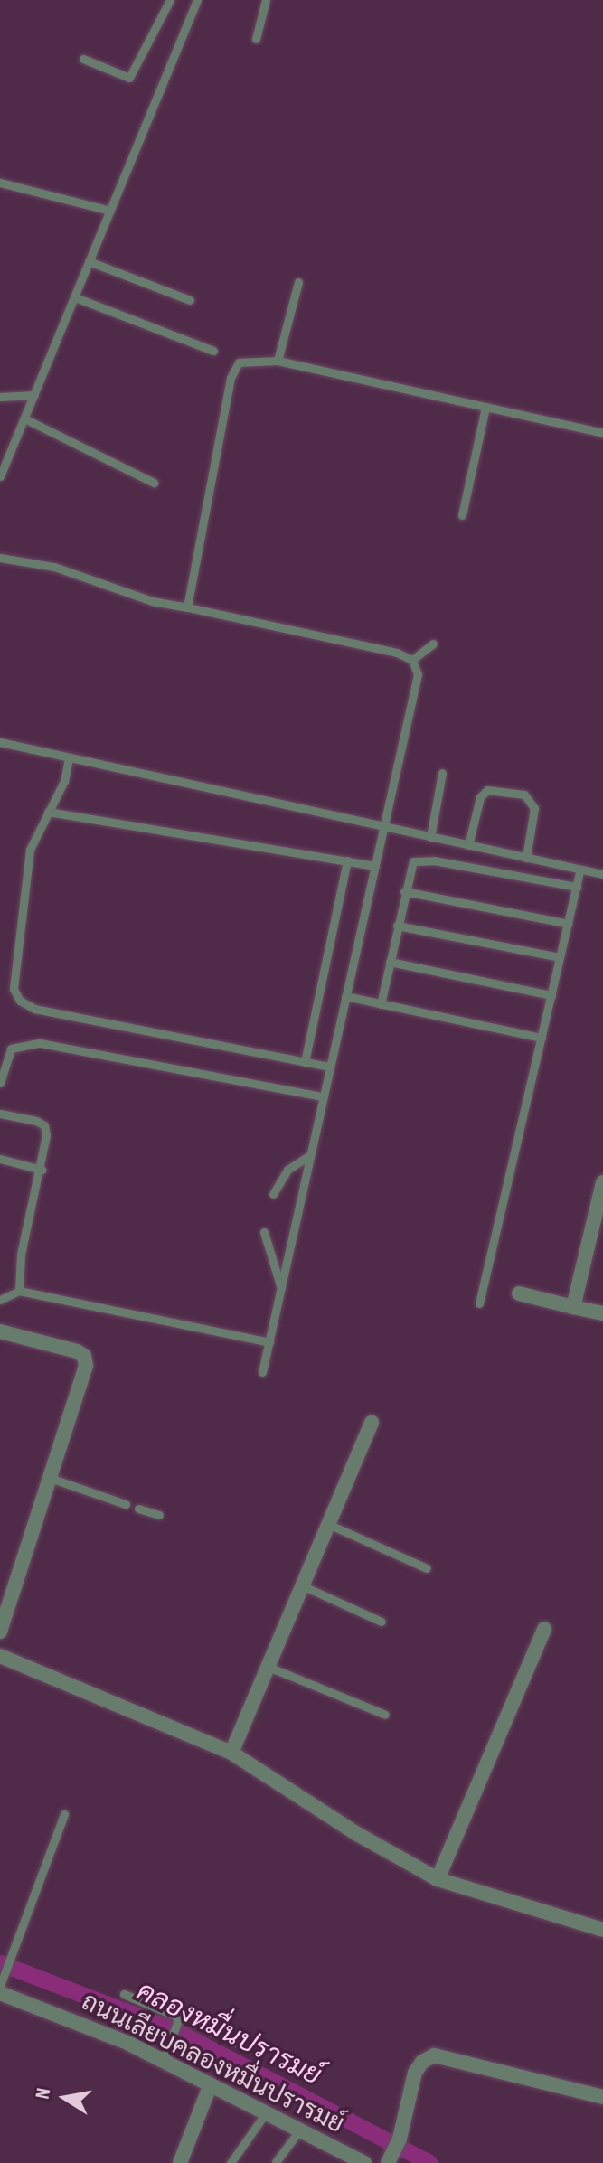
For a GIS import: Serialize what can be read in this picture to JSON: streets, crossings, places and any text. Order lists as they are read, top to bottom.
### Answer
{
  "streets": {
    "street": ["ถนนเลียบคลองหมื่นปรารมย์"]
  },
  "water": ["คลองหมื่นปรารมย์"],
  "north": "left"
}
